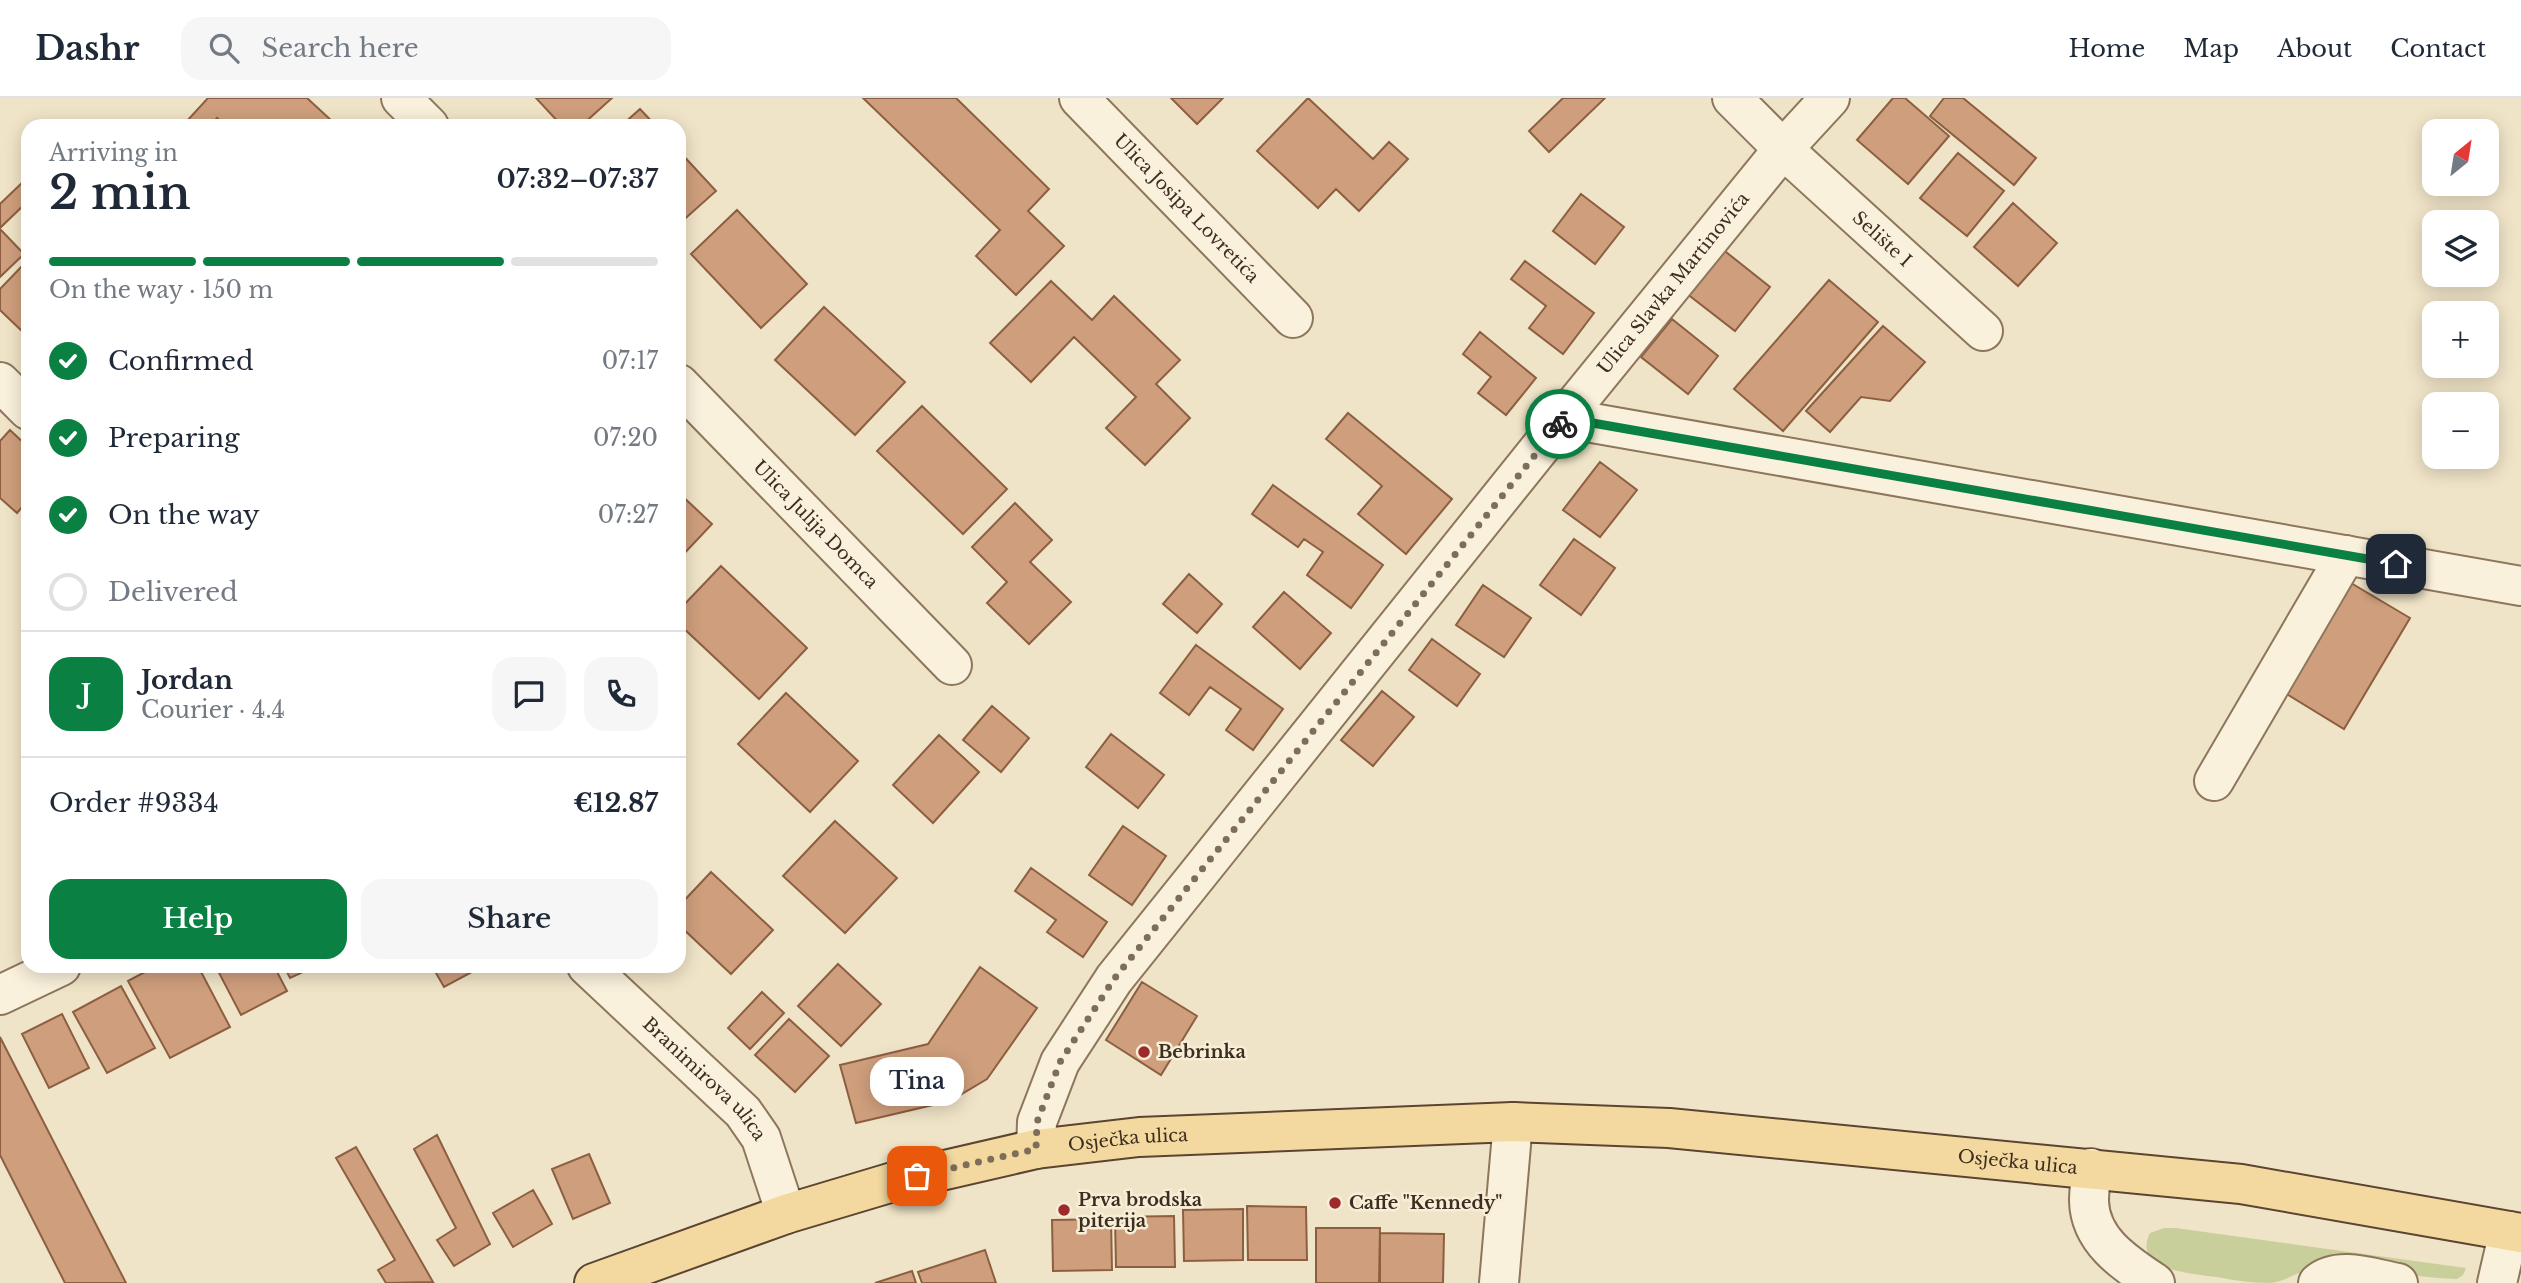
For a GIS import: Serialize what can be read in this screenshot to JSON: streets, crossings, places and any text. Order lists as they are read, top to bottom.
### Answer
{
  "streets": {
    "main road": ["Osječka ulica"],
    "street": [
      "Ulica Josipa Lovretića",
      "Selište I",
      "Ulica Slavka Martinovića",
      "Ulica Julija Domca",
      "Branimirova ulica"
    ]
  },
  "crossings": [
    ["Selište I", "Ulica Slavka Martinovića"],
    ["Ulica Slavka Martinovića", "Osječka ulica"],
    ["Branimirova ulica", "Osječka ulica"]
  ],
  "places": [
    "Bebrinka",
    "Tina",
    "Caffe \"Kennedy\"",
    "Prva brodska piterija"
  ],
  "north": "top right",
  "page": {
    "header": "Dashr",
    "search": "Search here",
    "nav": [
      "Home",
      "Map",
      "About",
      "Contact"
    ],
    "map_buttons": ["+", "−"],
    "heading": ["2 min", "Arriving in", "07:32–07:37"],
    "panel": [
      "Jordan",
      "Courier · 4.4",
      "Order #9334",
      "€12.87"
    ],
    "bar": "On the way · 150 m",
    "list": [
      ["Confirmed", "07:17"],
      ["Preparing", "07:20"],
      ["On the way", "07:27"],
      "Delivered"
    ],
    "round": "J",
    "buttons": ["Help", "Share"],
    "bubble": "Tina"
  }
}
